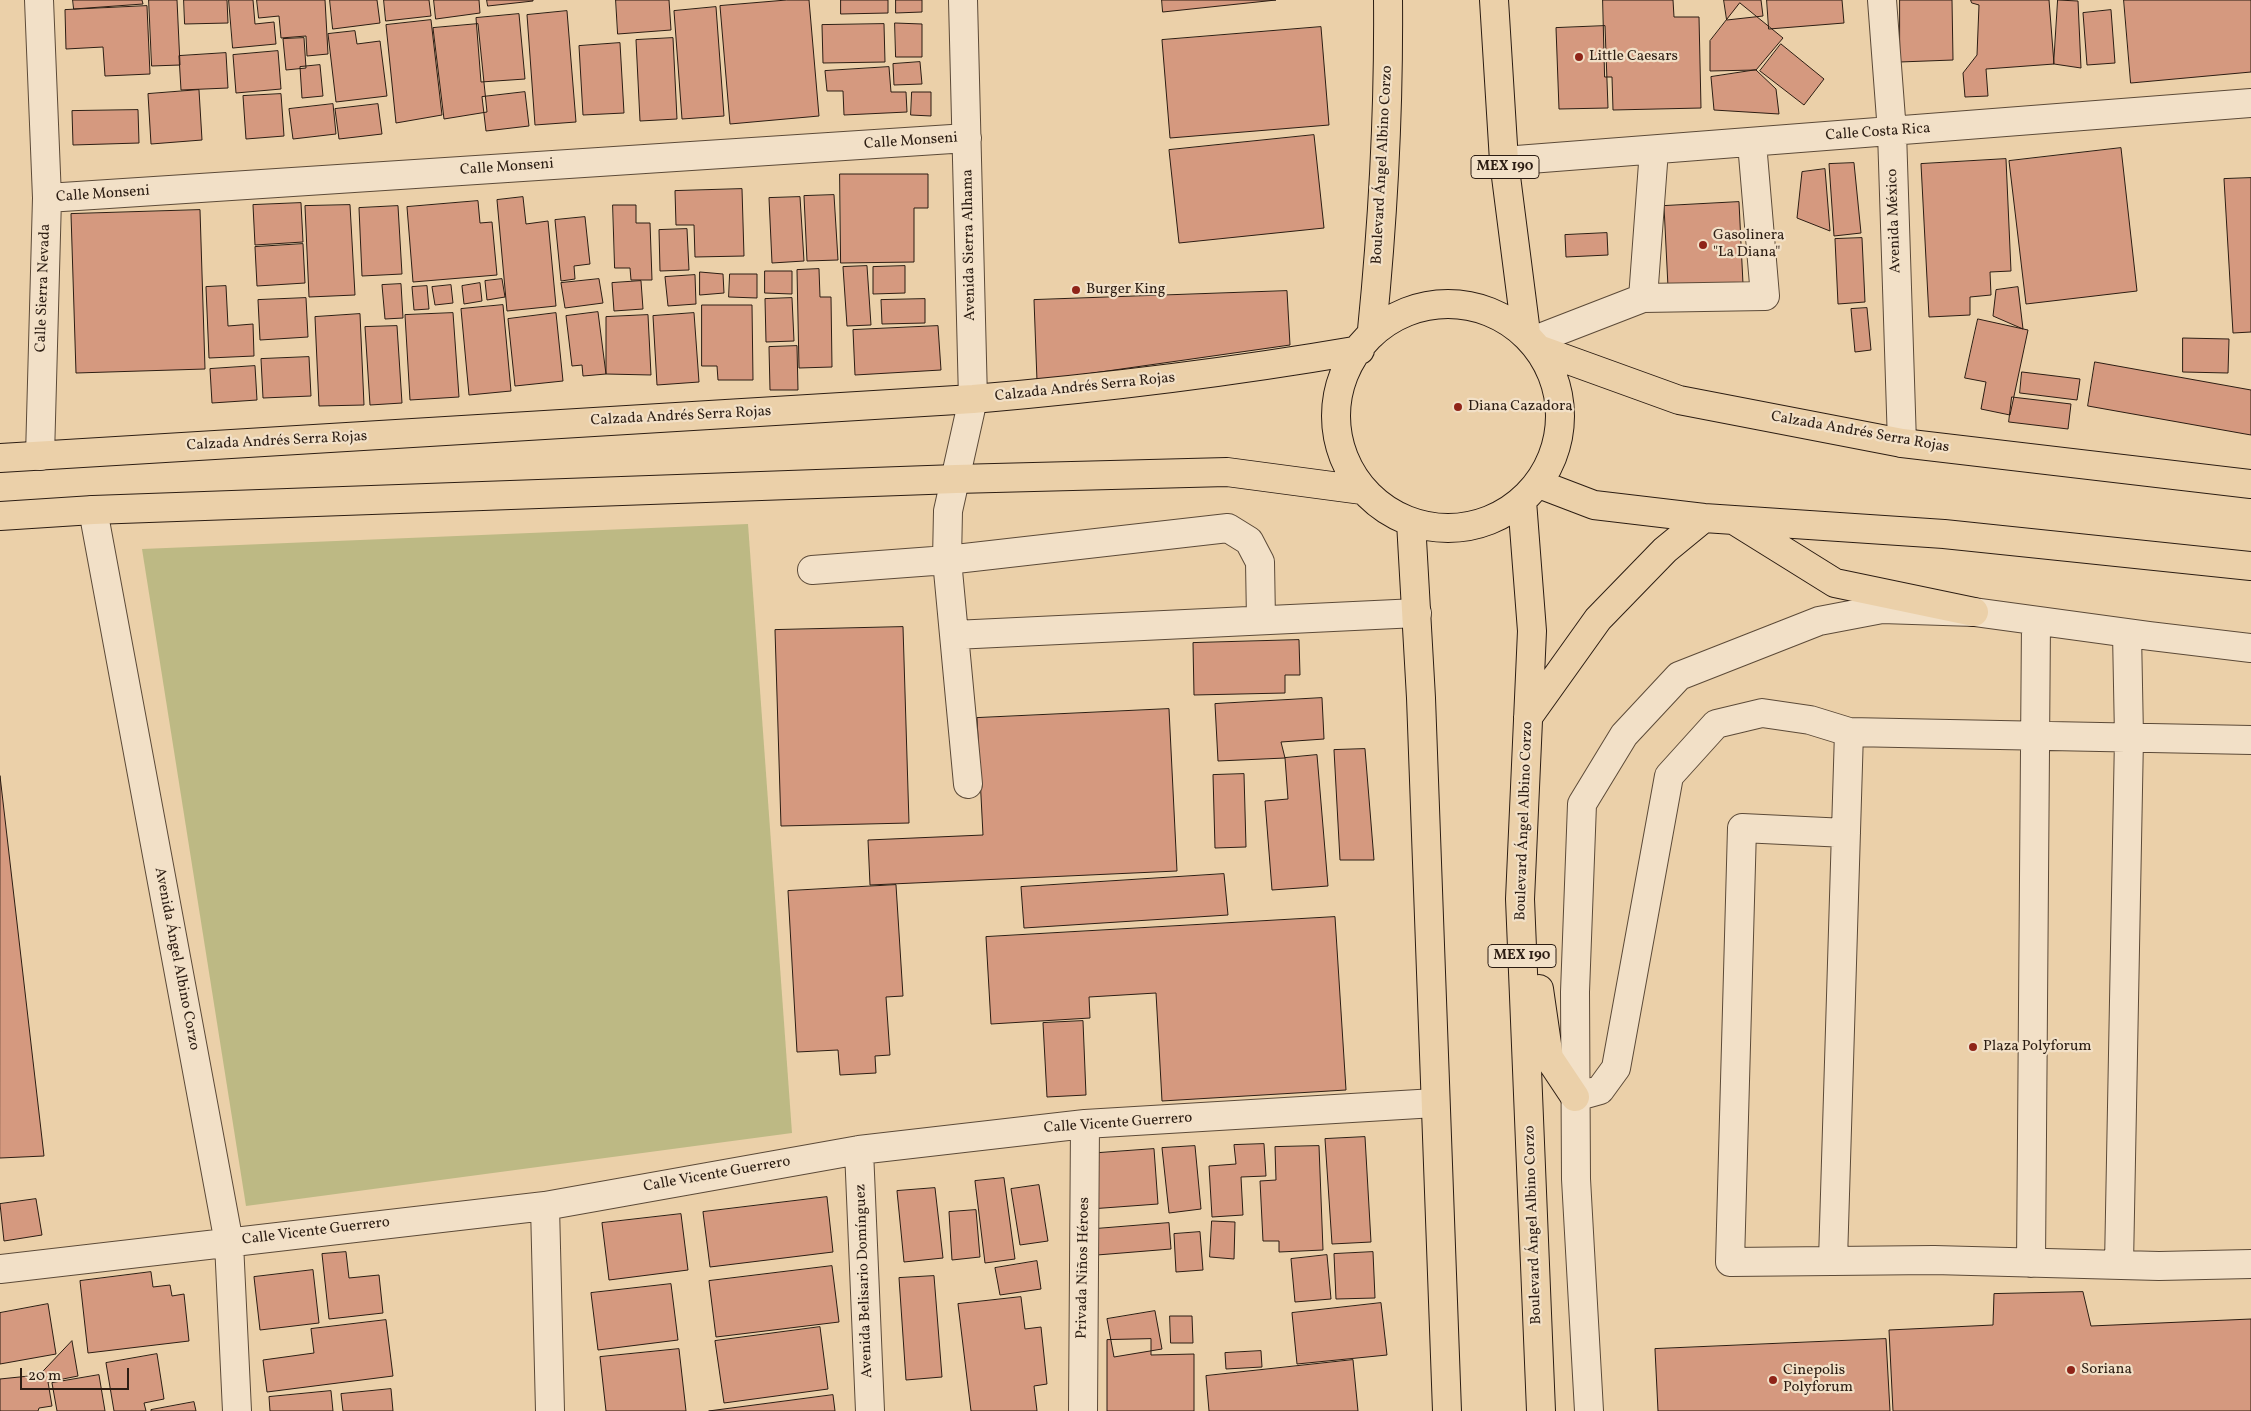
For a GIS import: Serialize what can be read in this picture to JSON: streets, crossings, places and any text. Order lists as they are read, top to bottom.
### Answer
{
  "streets": {
    "main road": ["Boulevard Ángel Albino Corzo", "MEX 190", "Calzada Andrés Serra Rojas"],
    "street": [
      "Calle Costa Rica",
      "Calle Monseni",
      "Avenida México",
      "Avenida Sierra Alhama",
      "Calle Sierra Nevada",
      "Avenida Ángel Albino Corzo",
      "Calle Vicente Guerrero",
      "Privada Niños Héroes",
      "Avenida Belisario Domínguez"
    ]
  },
  "crossings": [
    ["Calle Costa Rica", "MEX 190"],
    ["Calle Costa Rica", "Avenida México"],
    ["Calle Monseni", "Avenida Sierra Alhama"],
    ["Calle Monseni", "Calle Sierra Nevada"],
    ["Boulevard Ángel Albino Corzo", "MEX 190"],
    ["Boulevard Ángel Albino Corzo", "Calzada Andrés Serra Rojas"],
    ["MEX 190", "Calzada Andrés Serra Rojas"],
    ["Avenida México", "Calzada Andrés Serra Rojas"],
    ["Avenida Sierra Alhama", "Calzada Andrés Serra Rojas"],
    ["Calle Sierra Nevada", "Calzada Andrés Serra Rojas"],
    ["Avenida Ángel Albino Corzo", "Calle Vicente Guerrero"],
    ["Calle Vicente Guerrero", "Privada Niños Héroes"],
    ["Calle Vicente Guerrero", "Avenida Belisario Domínguez"]
  ],
  "places": [
    "Little Caesars",
    "Gasolinera \"La Diana\"",
    "Burger King",
    "Diana Cazadora",
    "Plaza Polyforum",
    "Soriana",
    "Cinepolis Polyforum"
  ],
  "scale_bar": "20 m"
}
